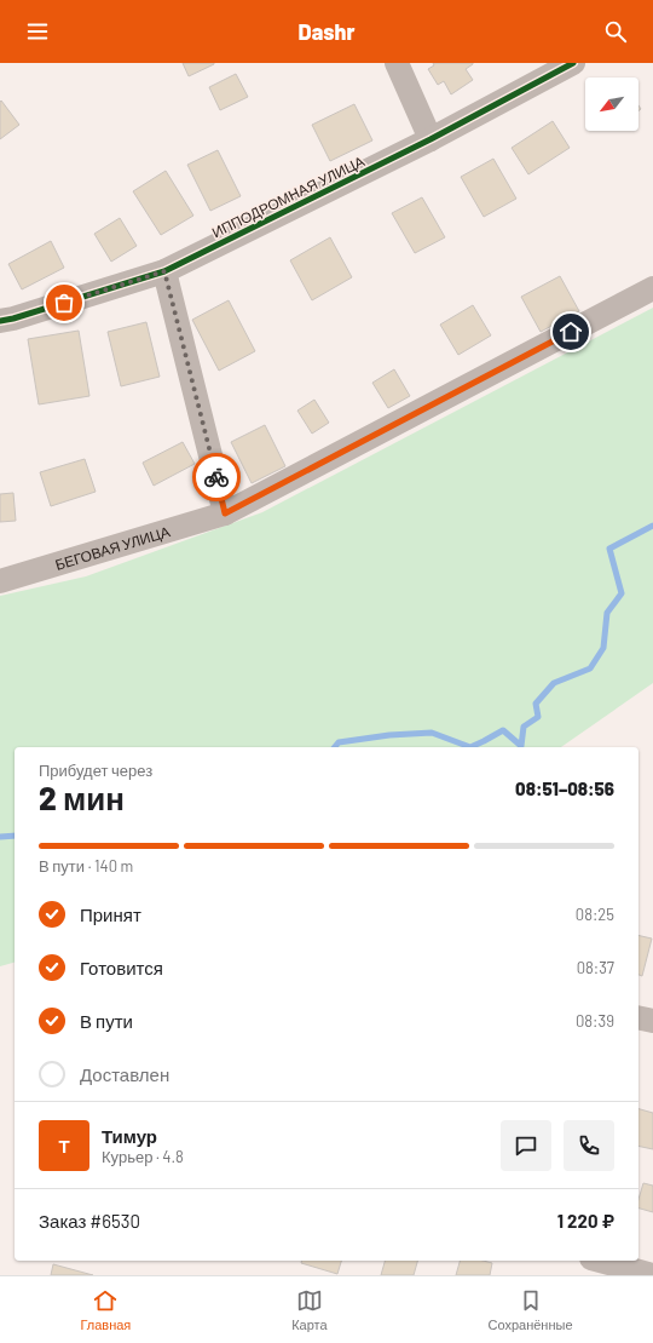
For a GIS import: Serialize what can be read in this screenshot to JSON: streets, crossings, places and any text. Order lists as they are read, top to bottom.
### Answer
{
  "streets": {
    "street": ["ИППОДРОМНАЯ УЛИЦА", "БЕГОВАЯ УЛИЦА"]
  },
  "north": "bottom left",
  "page": {
    "header": "Dashr",
    "heading": ["2 мин", "Прибудет через", "08:51–08:56"],
    "panel": [
      "Тимур",
      "Курьер · 4.8",
      "Заказ #6530",
      "1 220 ₽"
    ],
    "bar": "В пути · 140 m",
    "list": [
      ["Принят", "08:25"],
      ["Готовится", "08:37"],
      ["В пути", "08:39"],
      "Доставлен"
    ],
    "round": "Т",
    "tabs": ["Главная", "Карта", "Сохранённые"]
  }
}
